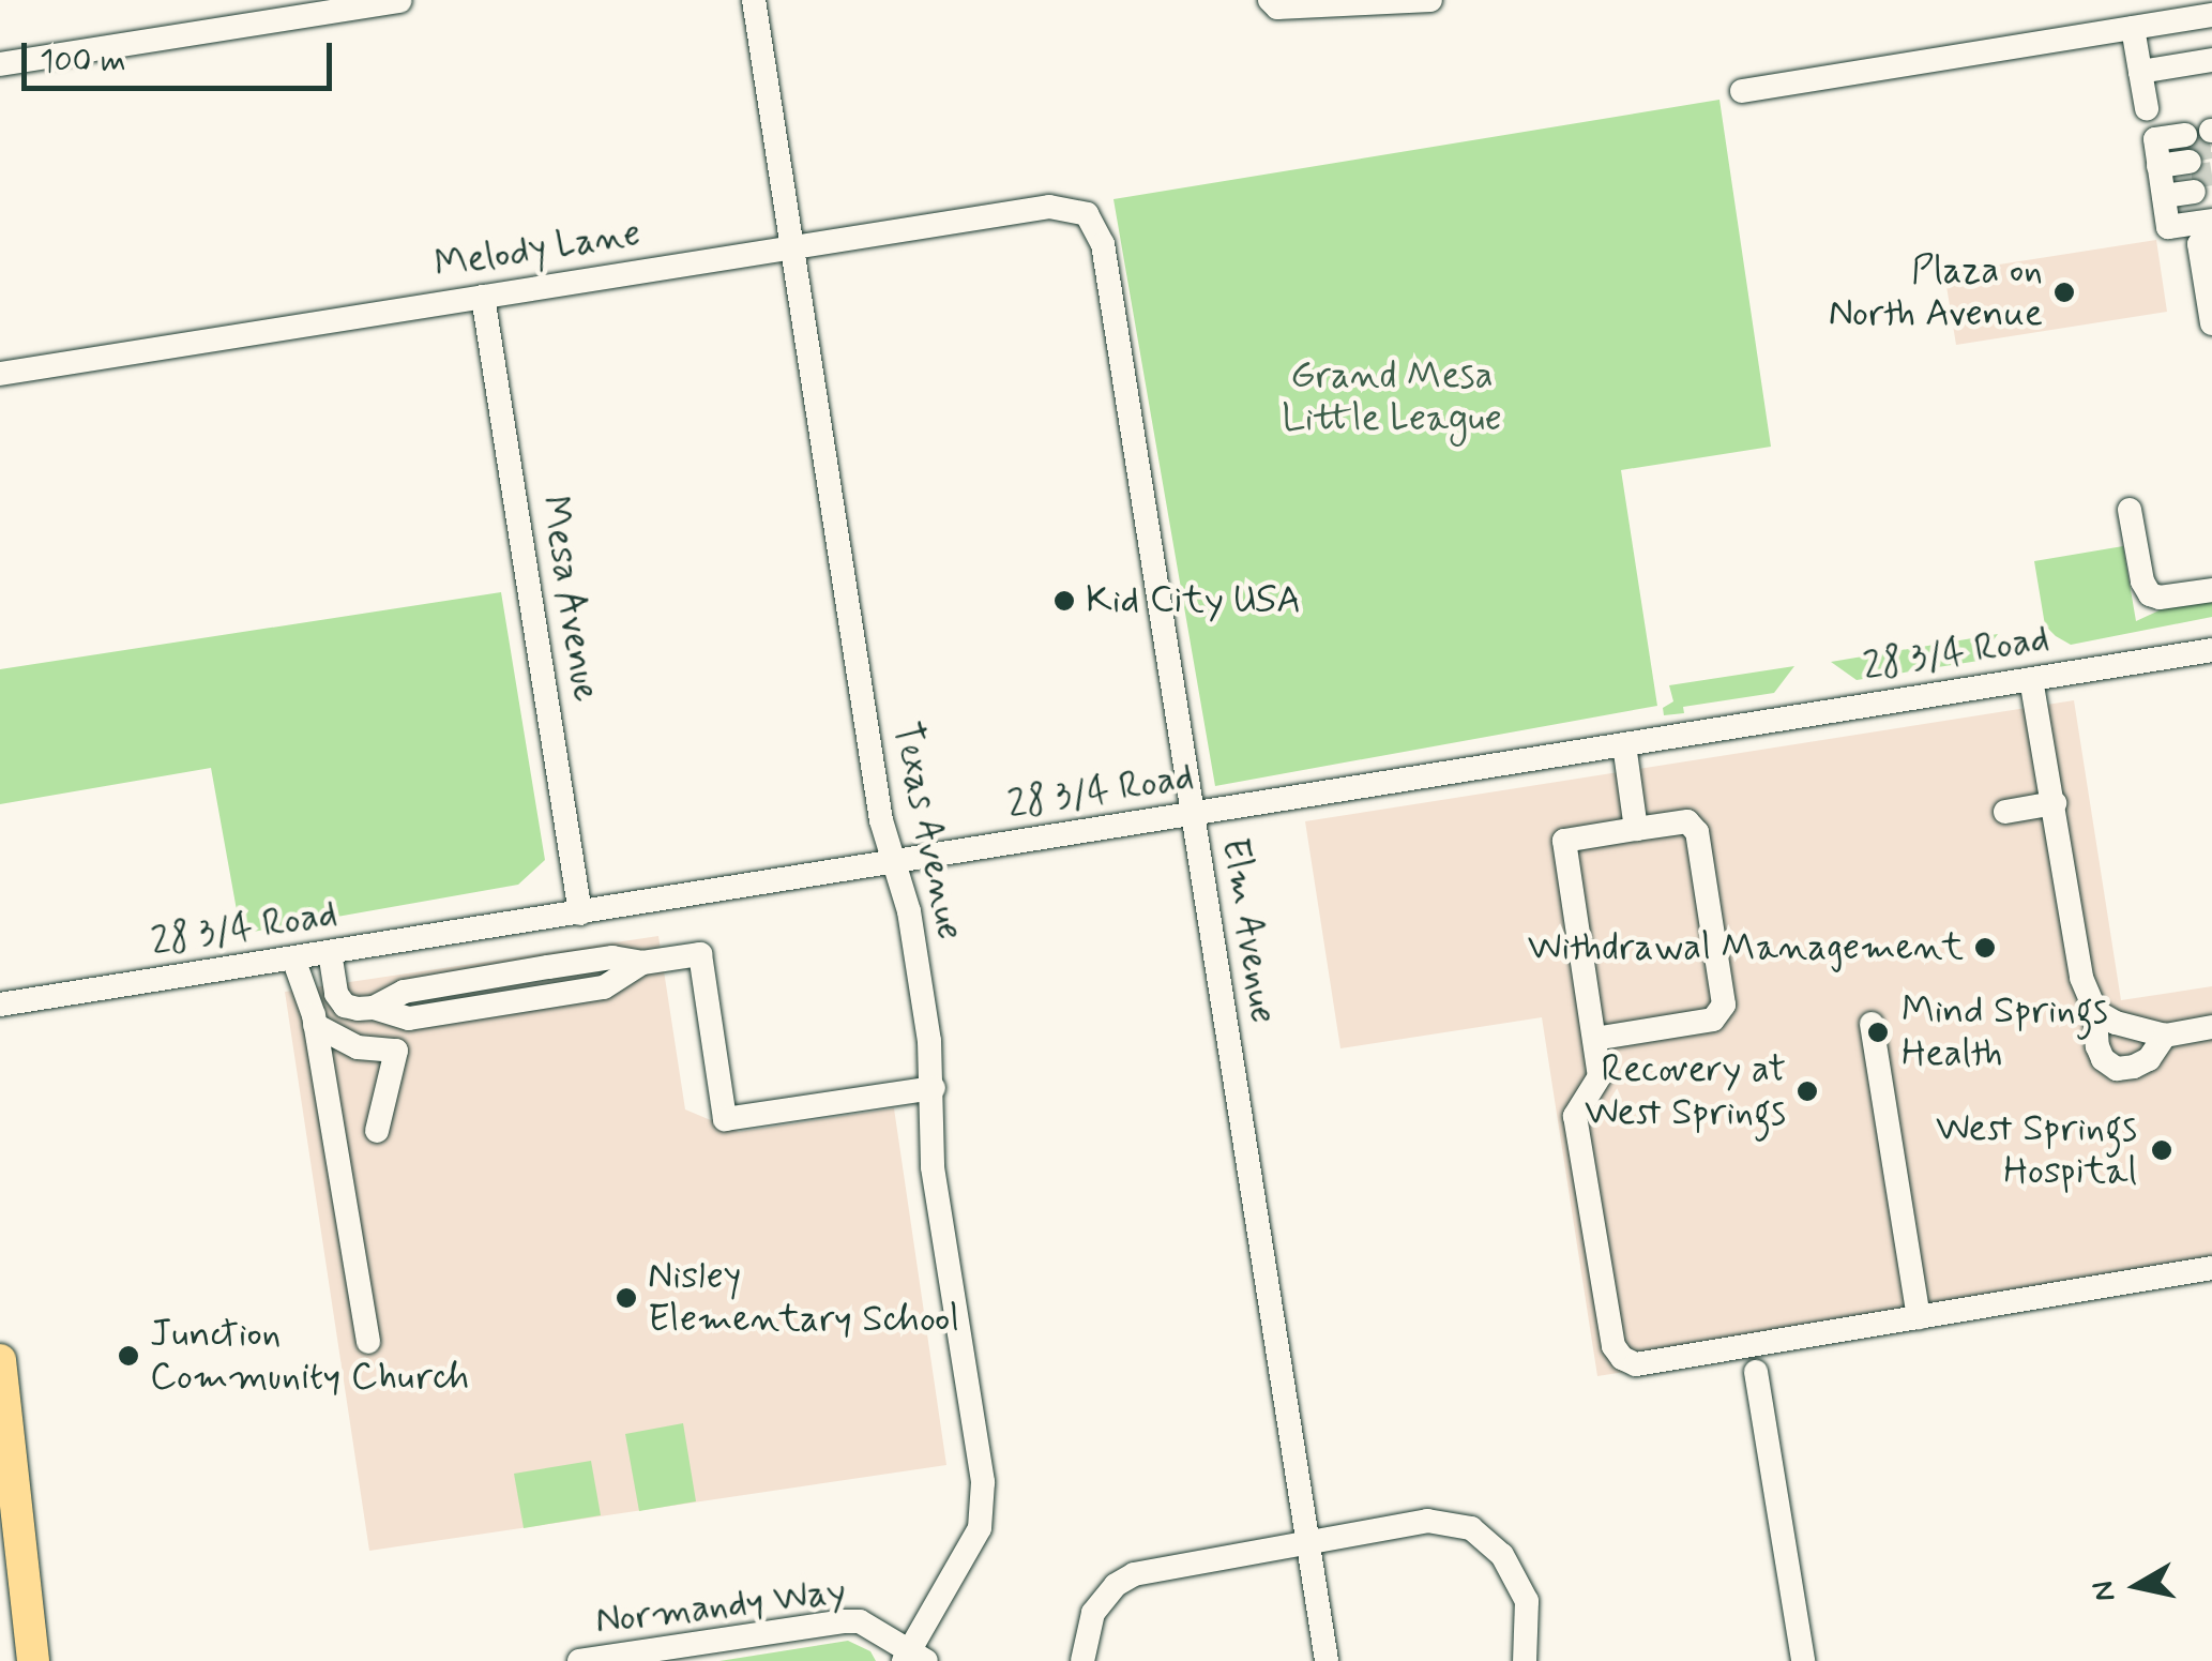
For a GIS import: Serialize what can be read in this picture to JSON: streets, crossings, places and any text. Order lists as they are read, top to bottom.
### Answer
{
  "streets": {
    "street": [
      "Melody Lane",
      "Mesa Avenue",
      "28 3/4 Road",
      "Texas Avenue",
      "Elm Avenue",
      "Normandy Way"
    ]
  },
  "crossings": [
    ["Melody Lane", "Mesa Avenue"],
    ["Melody Lane", "Texas Avenue"],
    ["Melody Lane", "Elm Avenue"],
    ["Mesa Avenue", "28 3/4 Road"],
    ["28 3/4 Road", "Texas Avenue"],
    ["28 3/4 Road", "Elm Avenue"],
    ["Texas Avenue", "Normandy Way"]
  ],
  "parks": ["Grand Mesa Little League"],
  "places": [
    "Plaza on North Avenue",
    "Kid City USA",
    "Withdrawal Management",
    "Mind Springs Health",
    "Recovery at West Springs",
    "West Springs Hospital",
    "Nisley Elementary School",
    "Junction Community Church"
  ],
  "scale_bar": "100 m",
  "north": "left"
}
